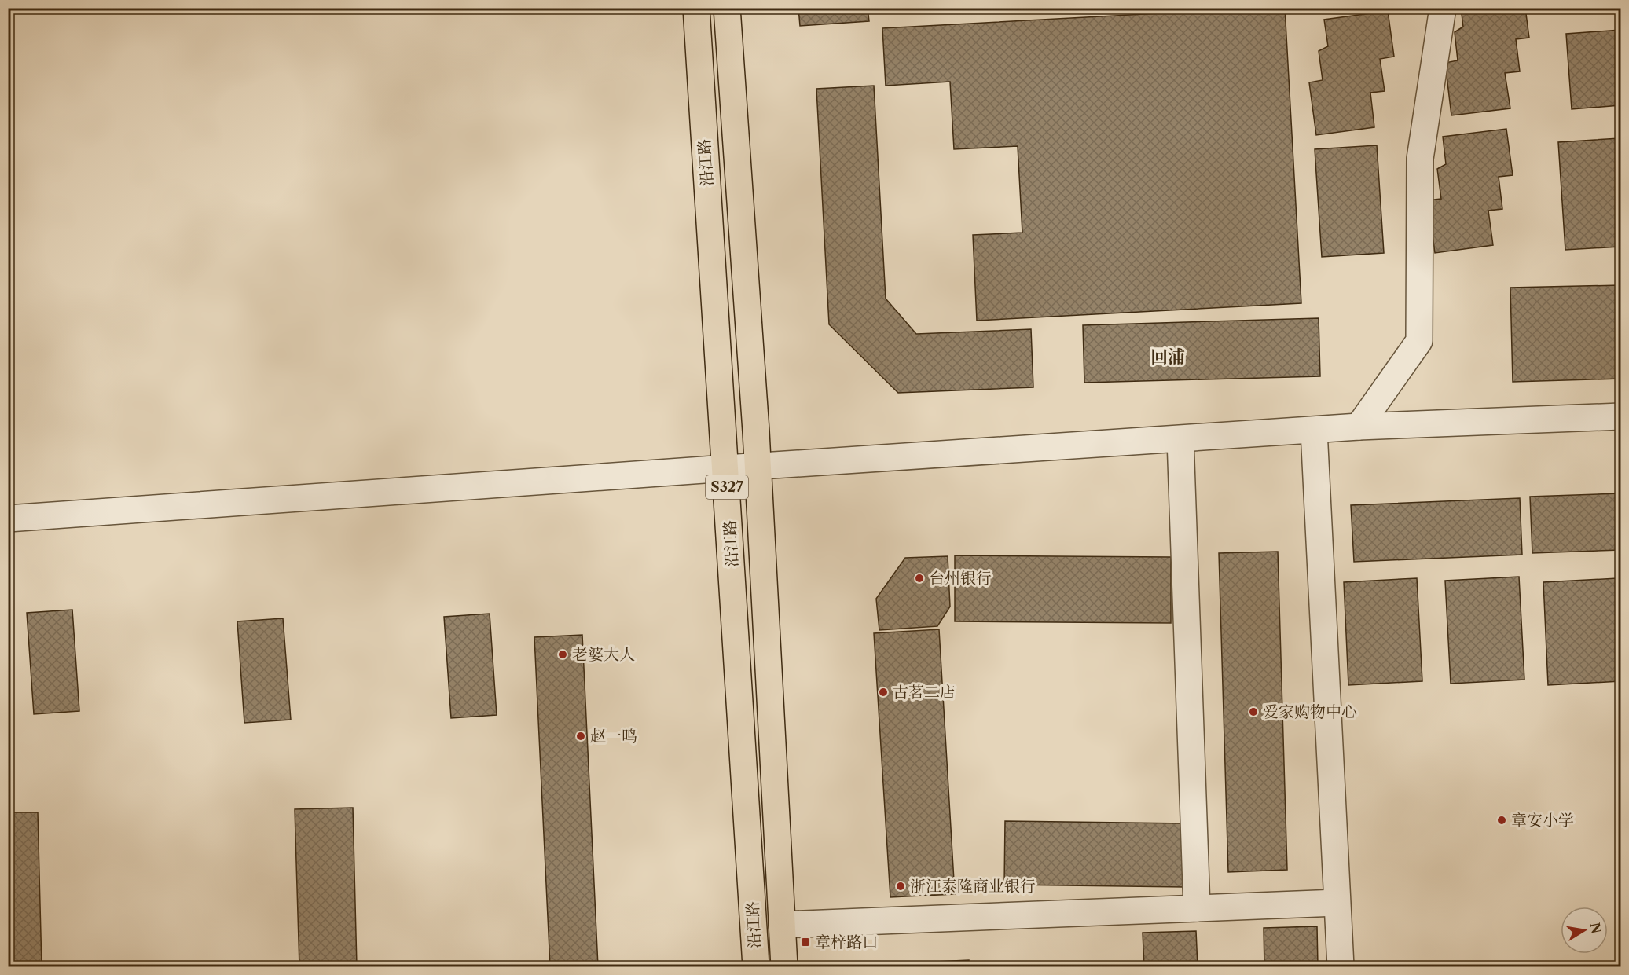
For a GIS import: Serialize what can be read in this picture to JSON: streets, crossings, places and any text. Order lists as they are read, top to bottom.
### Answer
{
  "streets": {
    "main road": ["沿江路", "S327"]
  },
  "districts": ["回浦"],
  "places": {
    "other": [
      "台州银行",
      "老婆大人",
      "古茗二店",
      "爱家购物中心",
      "赵一鸣",
      "章安小学",
      "浙江泰隆商业银行"
    ],
    "transit": ["章梓路口"]
  },
  "north": "right"
}
